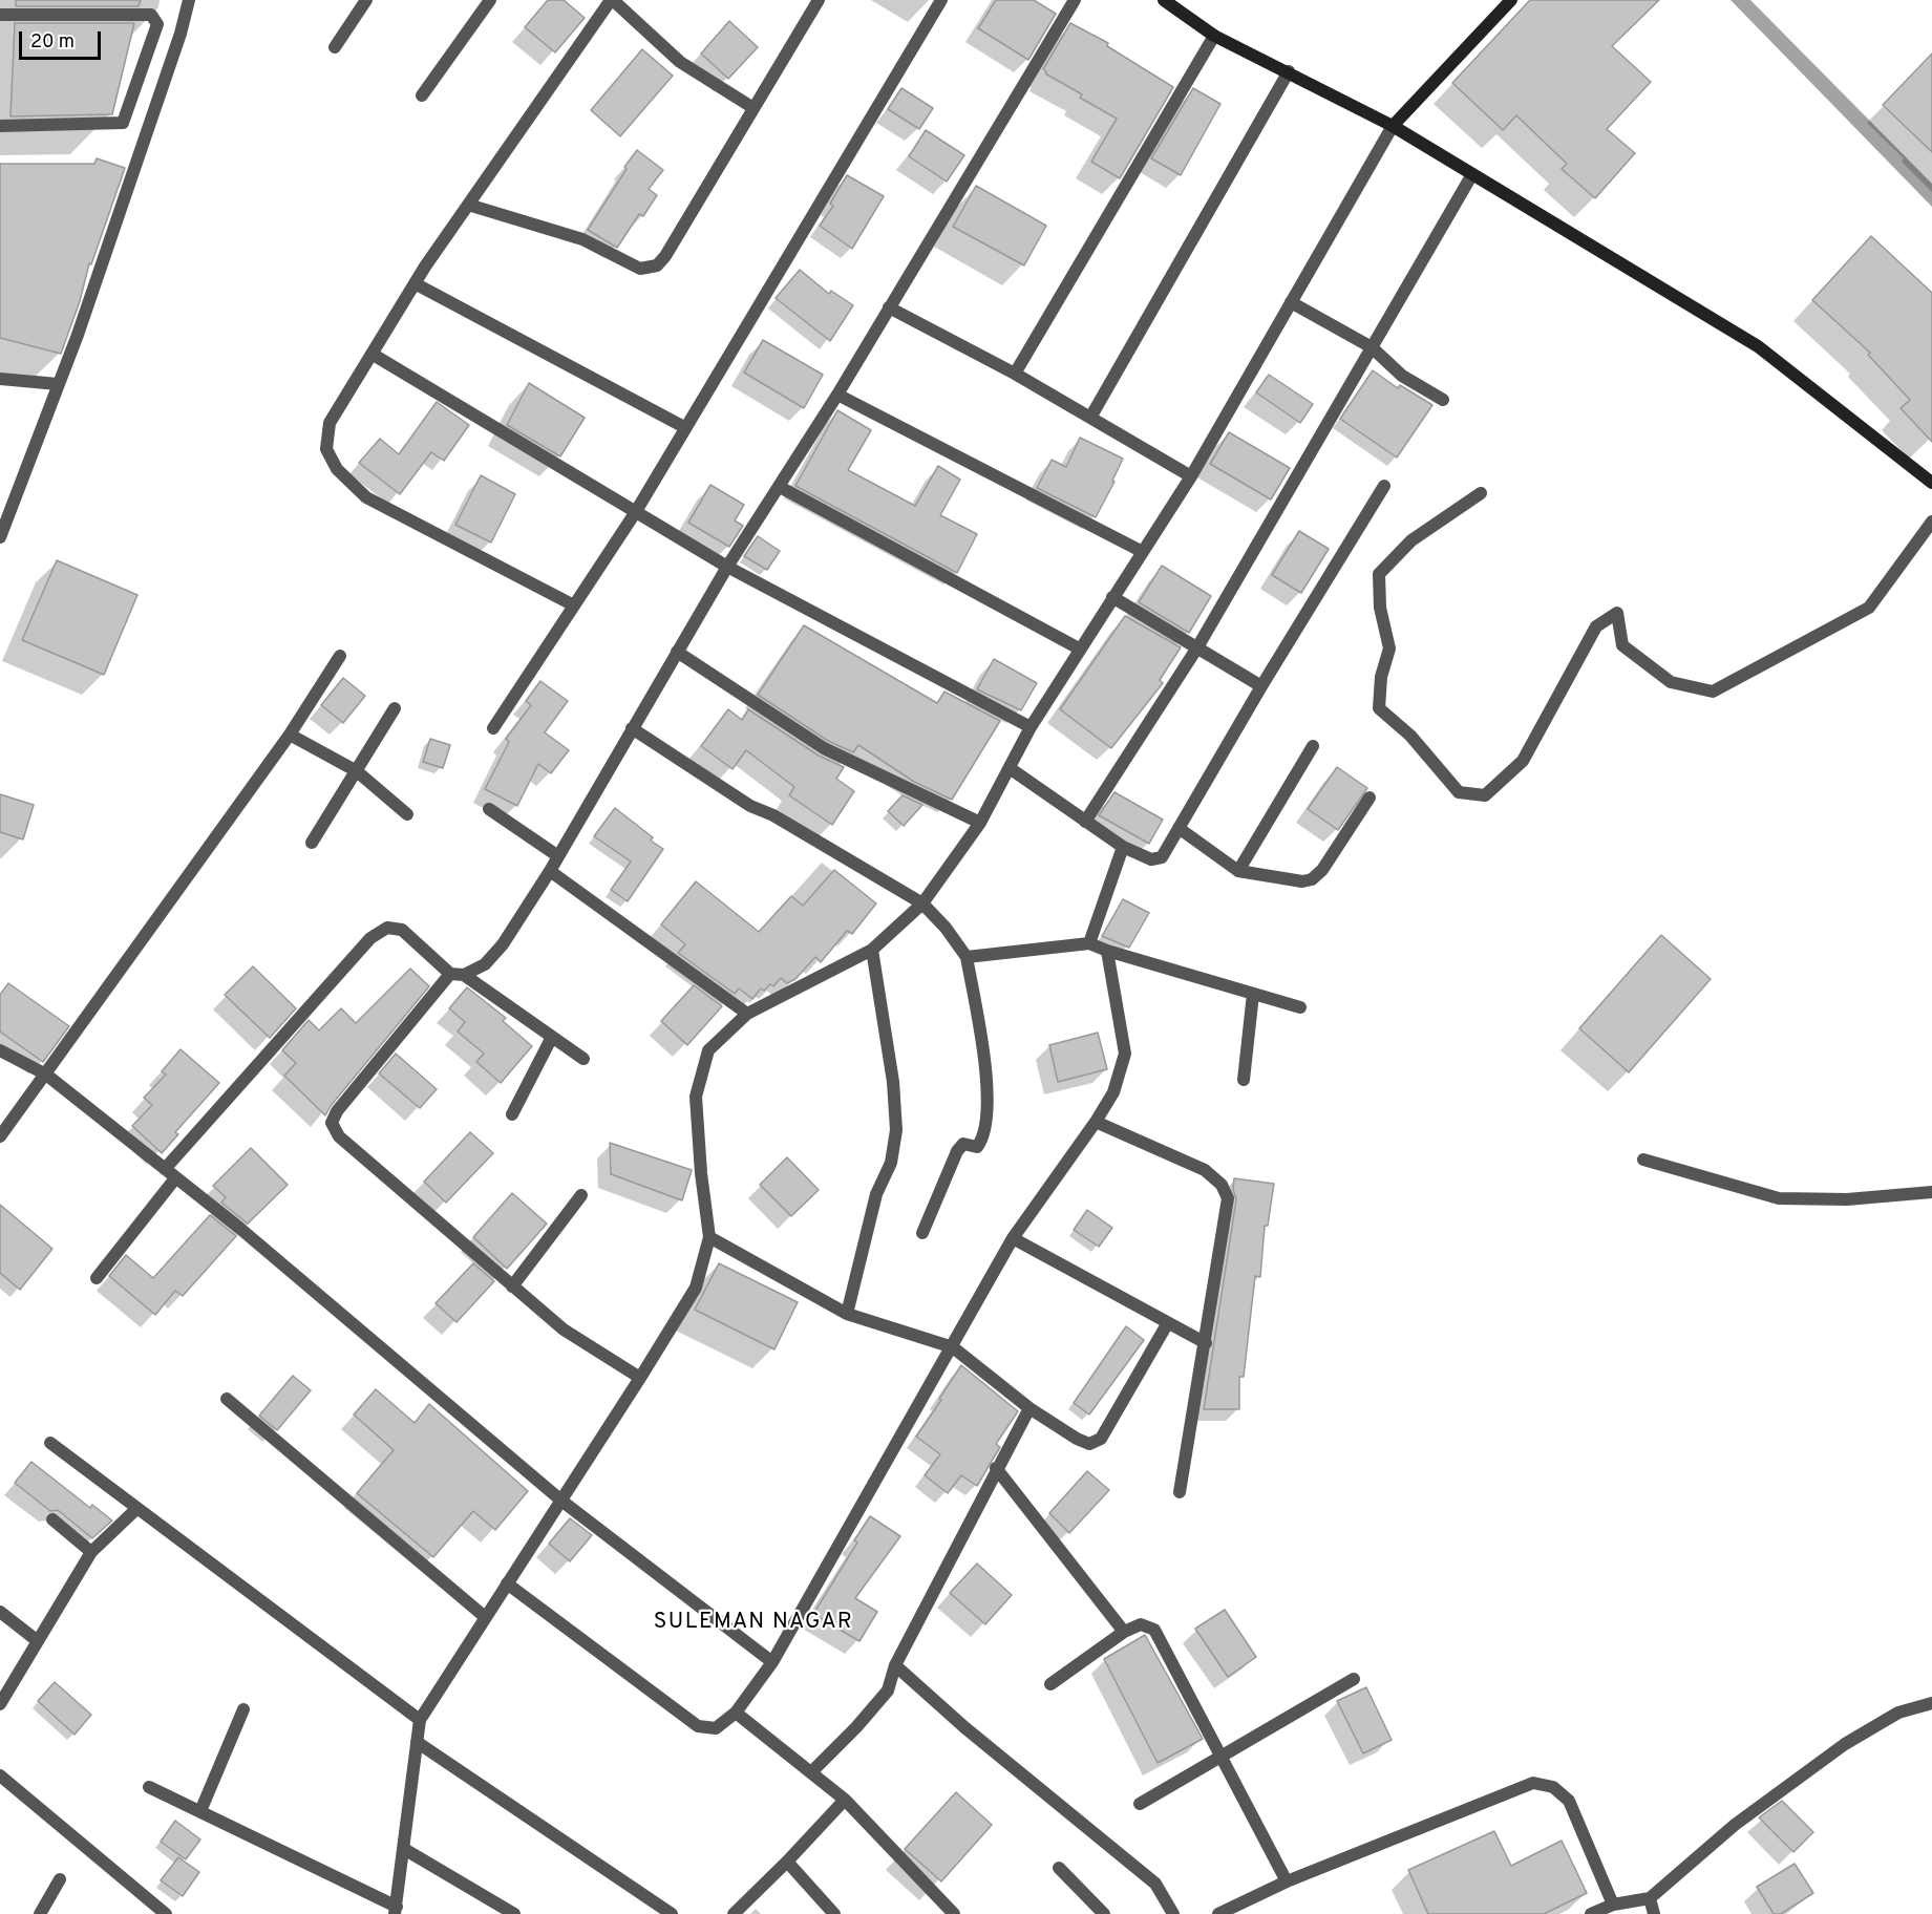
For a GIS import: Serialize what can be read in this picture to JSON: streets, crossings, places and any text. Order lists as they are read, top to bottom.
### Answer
{
  "districts": ["SULEMAN NAGAR"],
  "scale_bar": "20 m"
}
